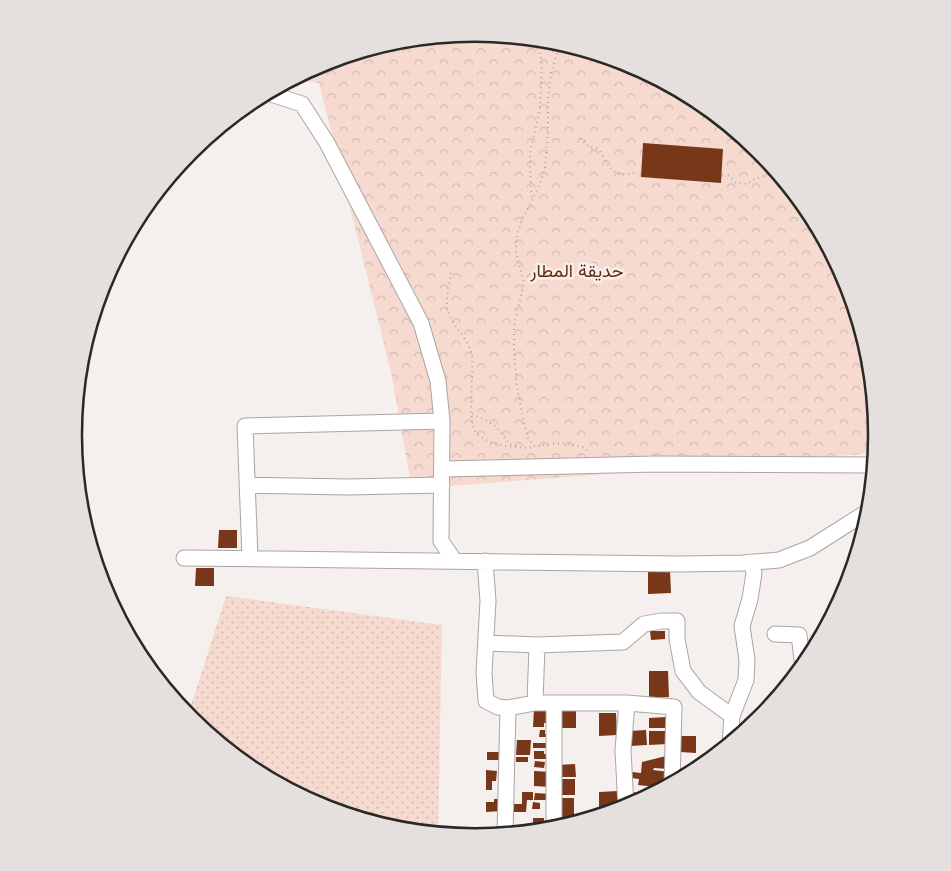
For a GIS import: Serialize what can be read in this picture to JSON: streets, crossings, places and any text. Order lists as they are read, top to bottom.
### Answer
{
  "parks": ["حديقة المطار"]
}
